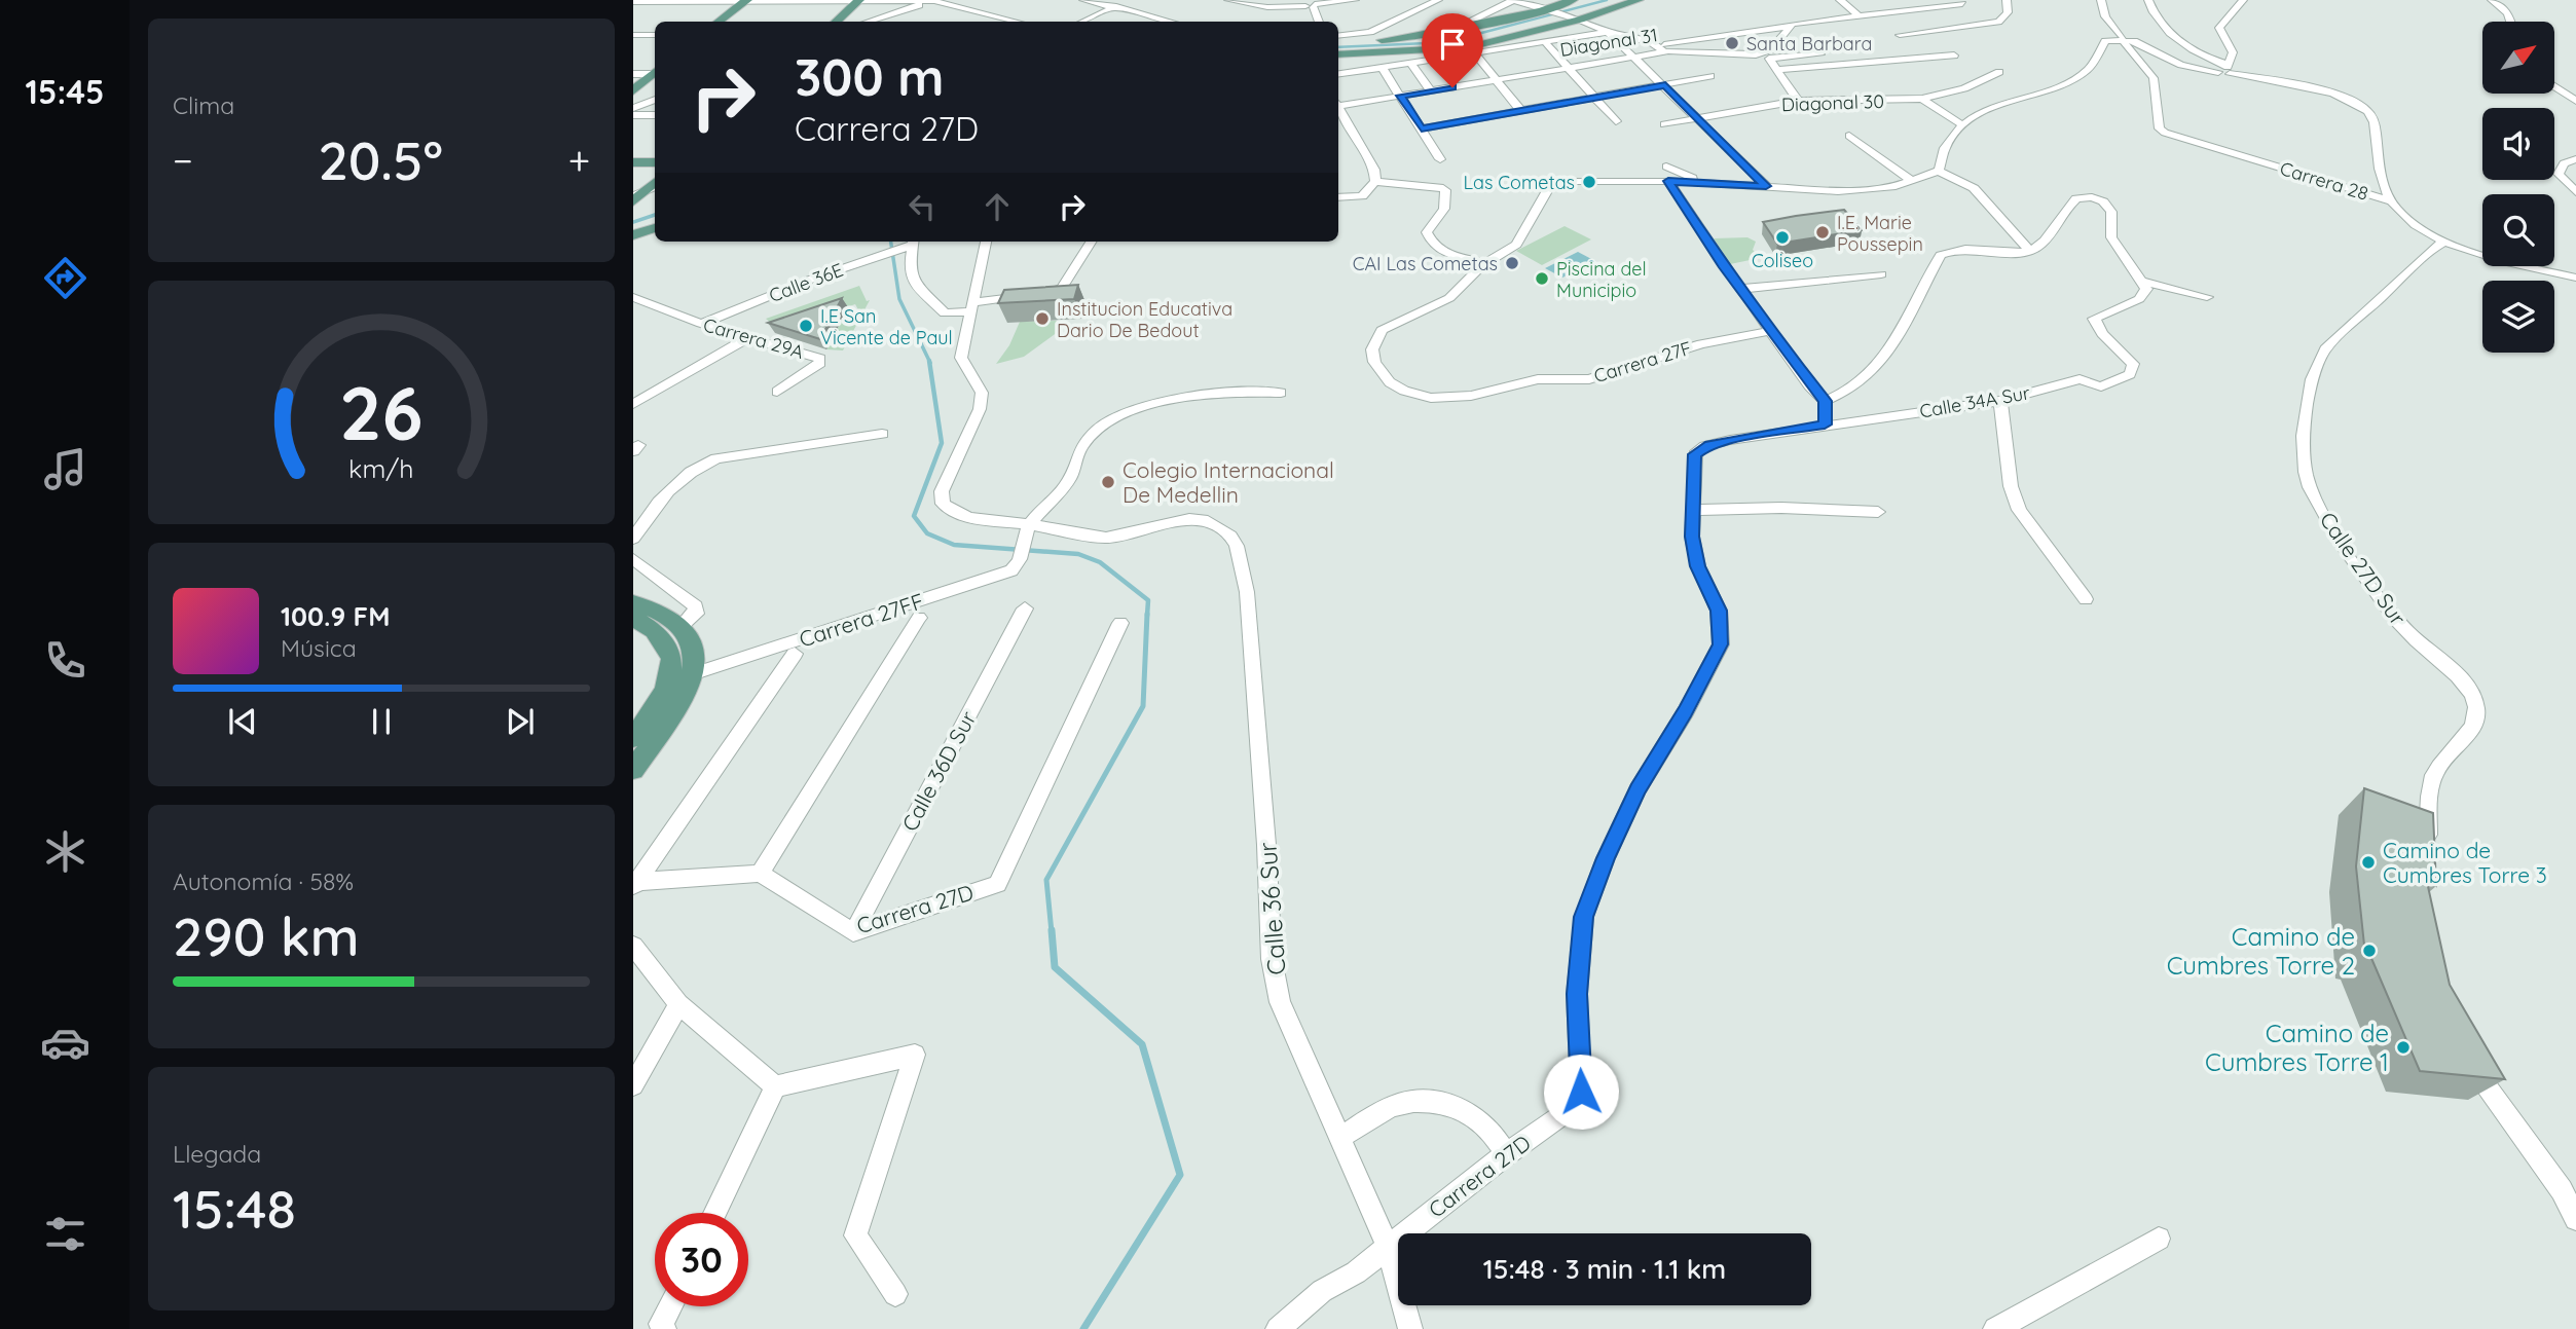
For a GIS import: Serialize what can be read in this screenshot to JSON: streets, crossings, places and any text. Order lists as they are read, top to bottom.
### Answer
{
  "streets": {
    "street": [
      "Diagonal 31",
      "Diagonal 30",
      "Carrera 28",
      "Calle 36E",
      "Carrera 29A",
      "Carrera 27F",
      "Calle 34A Sur",
      "Calle 27D Sur",
      "Carrera 27FF",
      "Calle 36D Sur",
      "Carrera 27D",
      "Calle 36 Sur"
    ]
  },
  "crossings": [
    ["Carrera 28", "Calle 27D Sur"],
    ["Calle 36E", "Carrera 29A"],
    ["Calle 34A Sur", "Carrera 27D"],
    ["Carrera 27FF", "Calle 36 Sur"],
    ["Calle 36D Sur", "Carrera 27D"],
    ["Carrera 27D", "Calle 36 Sur"]
  ],
  "places": [
    "Santa Barbara",
    "Las Cometas",
    "I.E. Marie Poussepin",
    "Coliseo",
    "CAI Las Cometas",
    "Piscina del Municipio",
    "Institucion Educativa Dario De Bedout",
    "I.E San Vicente de Paul",
    "Colegio Internacional De Medellin",
    "Camino de Cumbres Torre 3",
    "Camino de Cumbres Torre 2",
    "Camino de Cumbres Torre 1"
  ],
  "north": "top right",
  "page": {
    "tabs": "15:45",
    "tile": [
      "Clima",
      ["Autonomía · 58%", "290 km"],
      ["Llegada", "15:48"]
    ],
    "turn": ["300 m", "Carrera 27D"],
    "heat": ["−", "20.5°", "+"],
    "song": ["100.9 FM", "Música"],
    "limit": "30",
    "trip": "15:48 · 3 min · 1.1 km",
    "gauge": ["26", "km/h"]
  }
}
